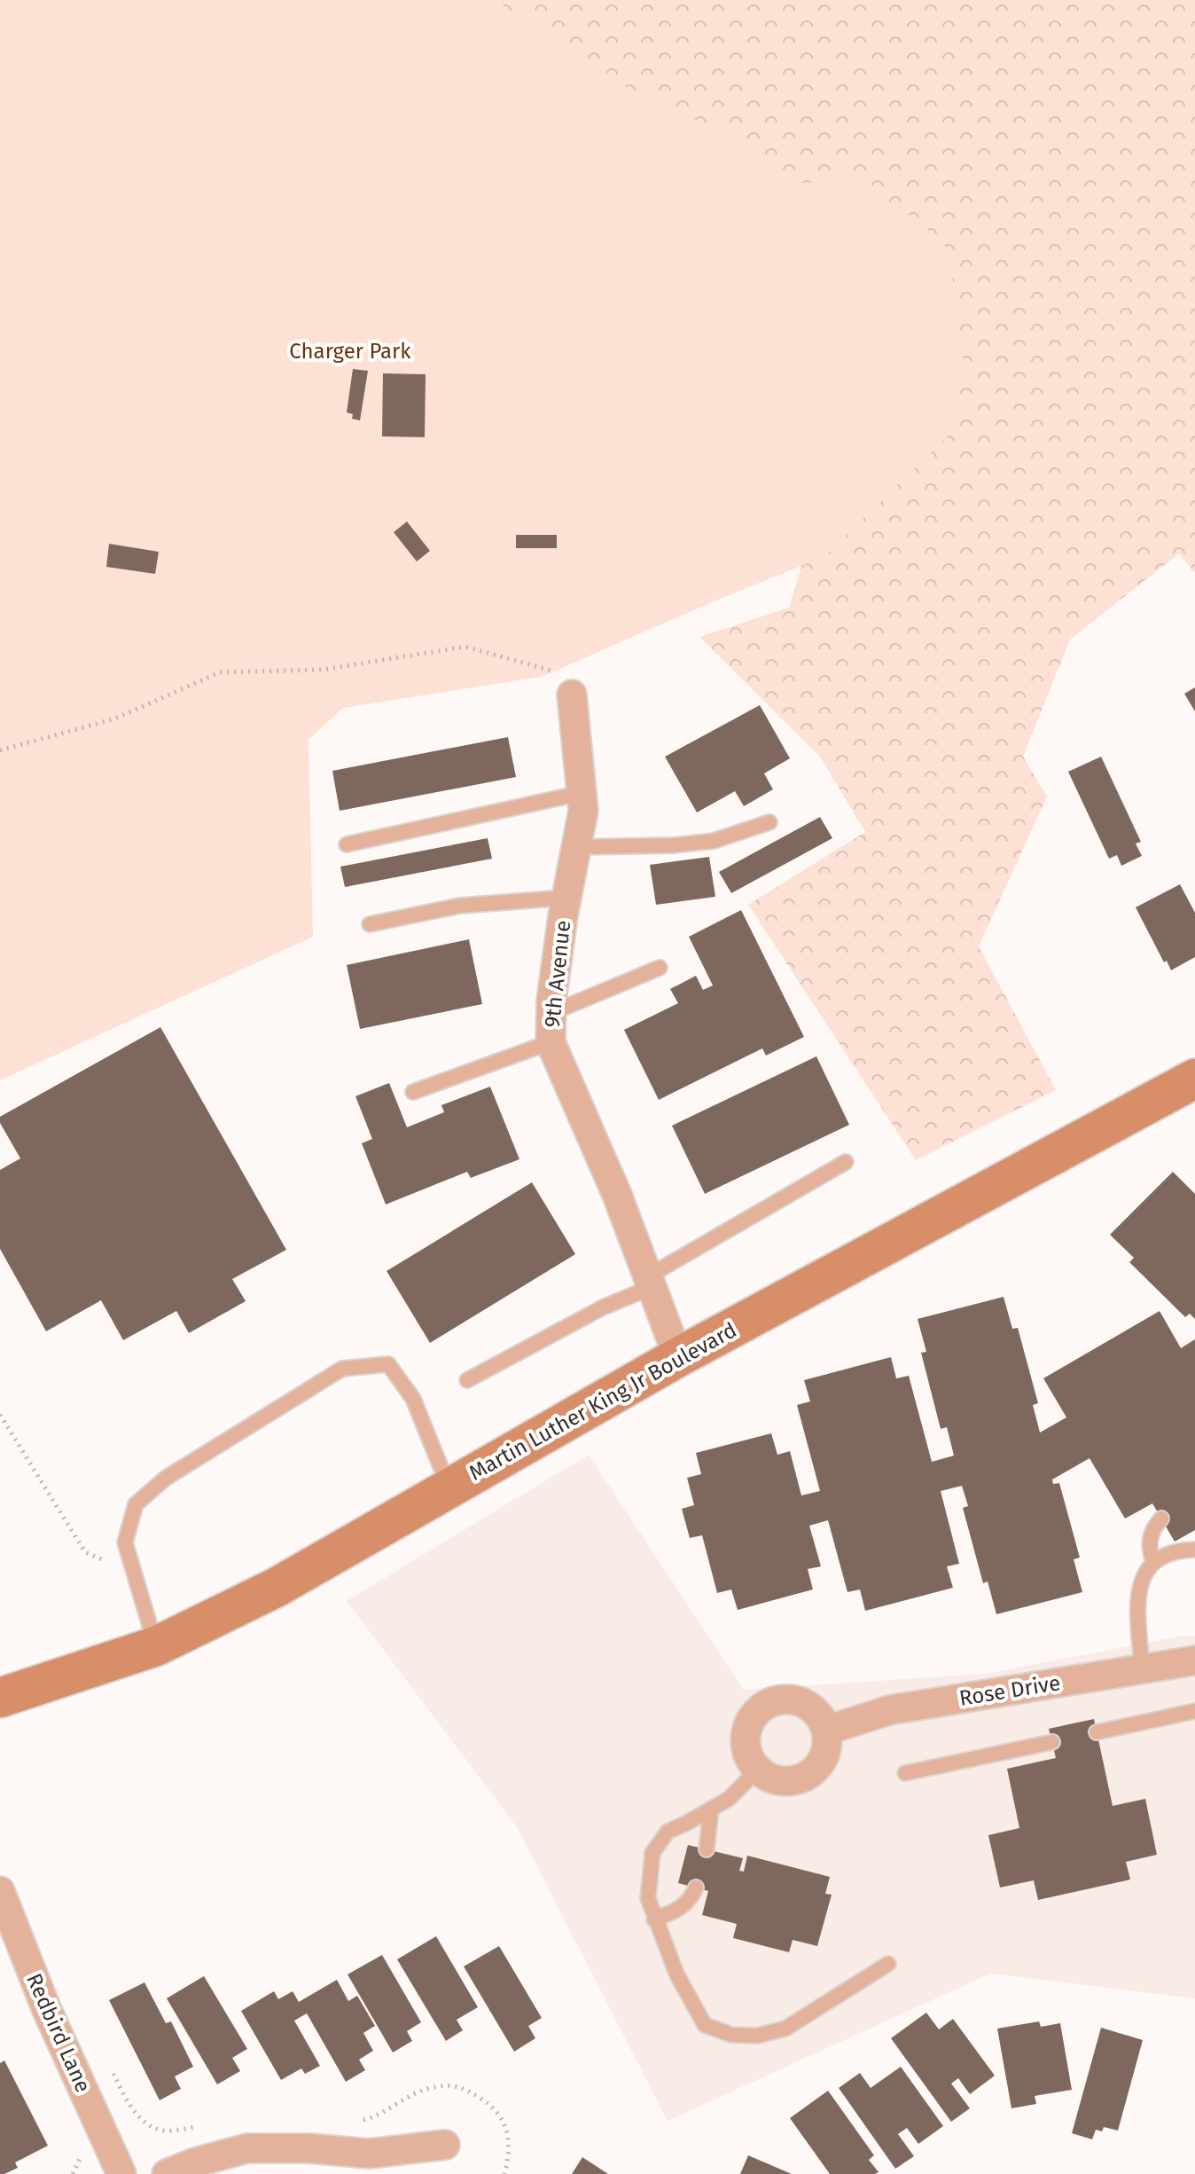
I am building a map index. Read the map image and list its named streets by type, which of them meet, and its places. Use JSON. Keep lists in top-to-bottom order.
{
  "streets": {
    "main road": ["Martin Luther King Jr Boulevard"],
    "street": ["9th Avenue", "Rose Drive", "Redbird Lane"]
  },
  "crossings": [
    ["9th Avenue", "Martin Luther King Jr Boulevard"]
  ],
  "parks": ["Charger Park"]
}
